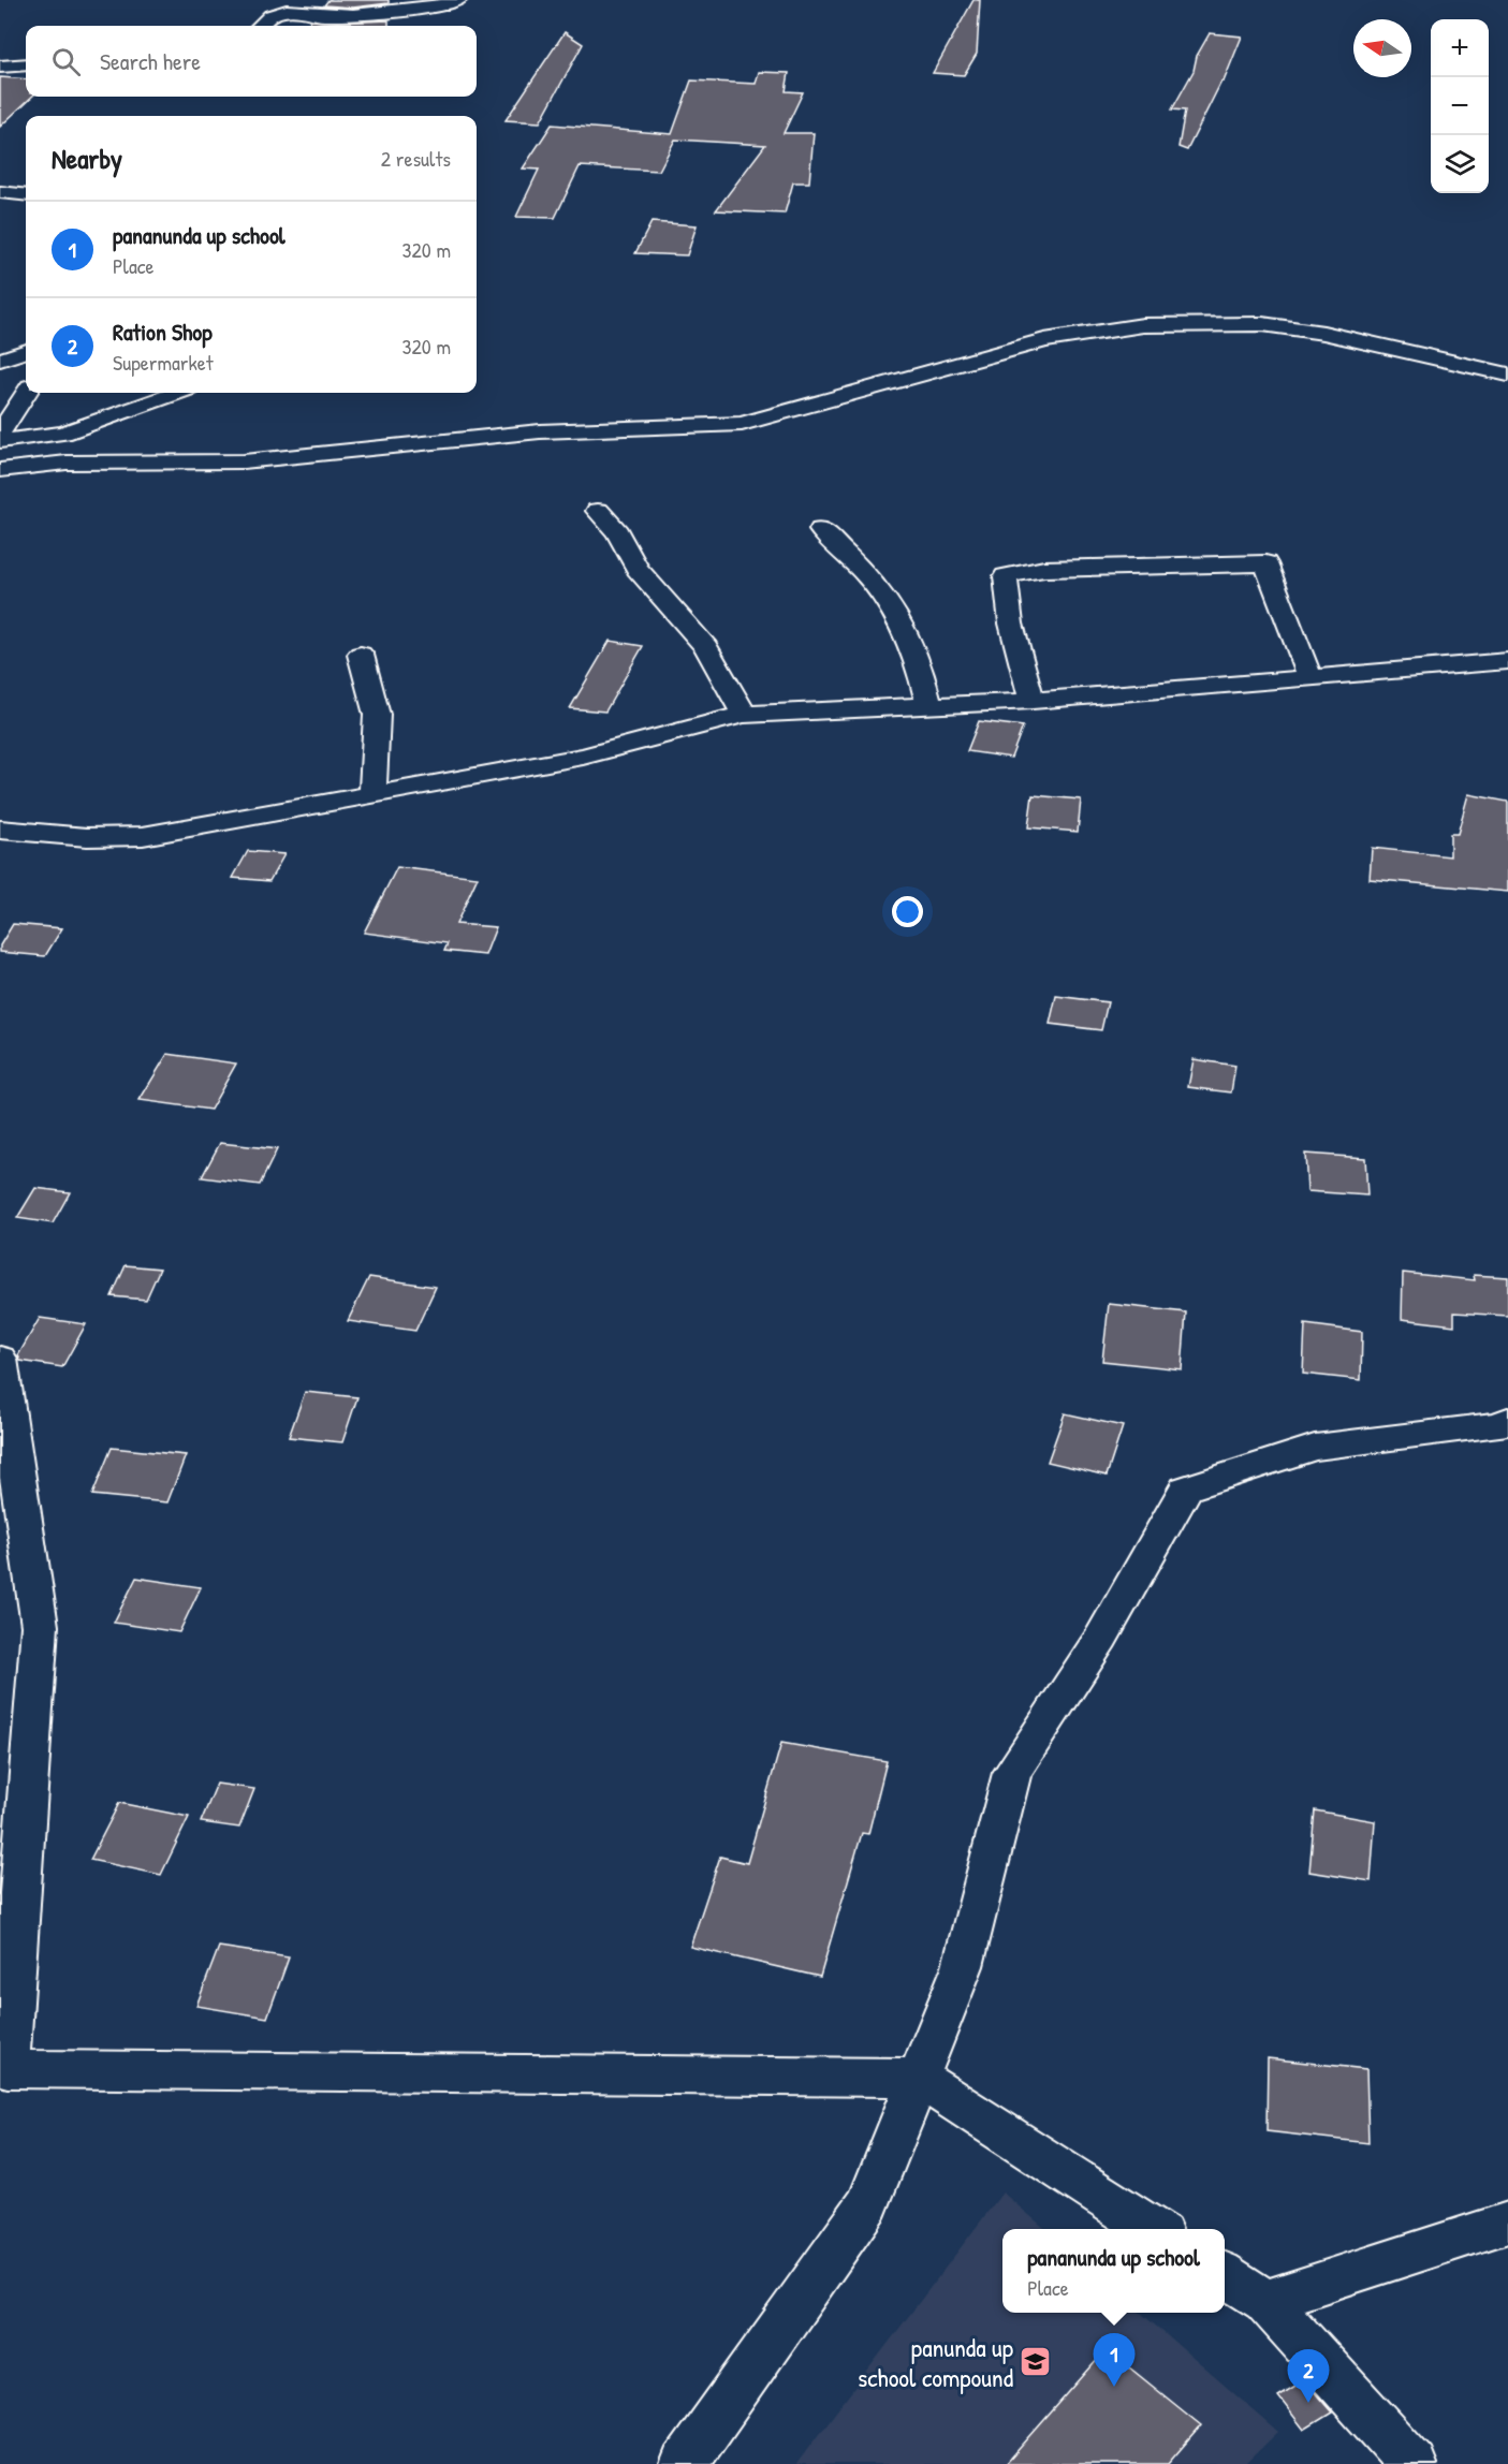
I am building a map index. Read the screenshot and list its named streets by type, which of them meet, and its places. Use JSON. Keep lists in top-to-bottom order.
{
  "places": {
    "school or university": ["panunda up school compound"]
  },
  "north": "left",
  "page": {
    "map_buttons": ["+", "−"],
    "search": "Search here",
    "heading": ["Nearby", "2 results"],
    "list": [
      {
        "mark": "1",
        "name": "pananunda up school",
        "note": "Place",
        "value": "320 m"
      },
      {
        "mark": "2",
        "name": "Ration Shop",
        "note": "Supermarket",
        "value": "320 m"
      }
    ],
    "popup": ["pananunda up school", "Place"],
    "pins": ["1", "2"]
  }
}
